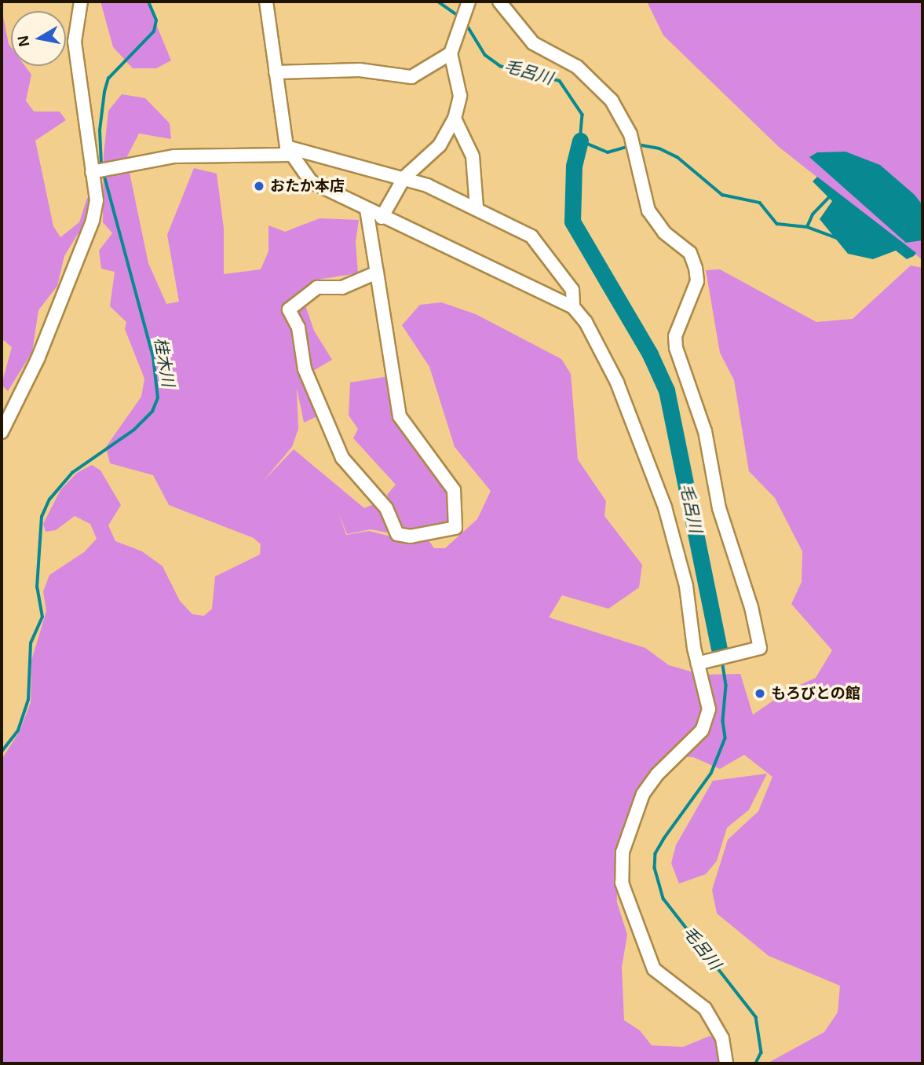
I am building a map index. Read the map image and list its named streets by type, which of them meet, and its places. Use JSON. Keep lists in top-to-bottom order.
{
  "water": ["毛呂川", "桂木川"],
  "places": ["おたか本店", "もろびとの館"],
  "north": "left"
}
